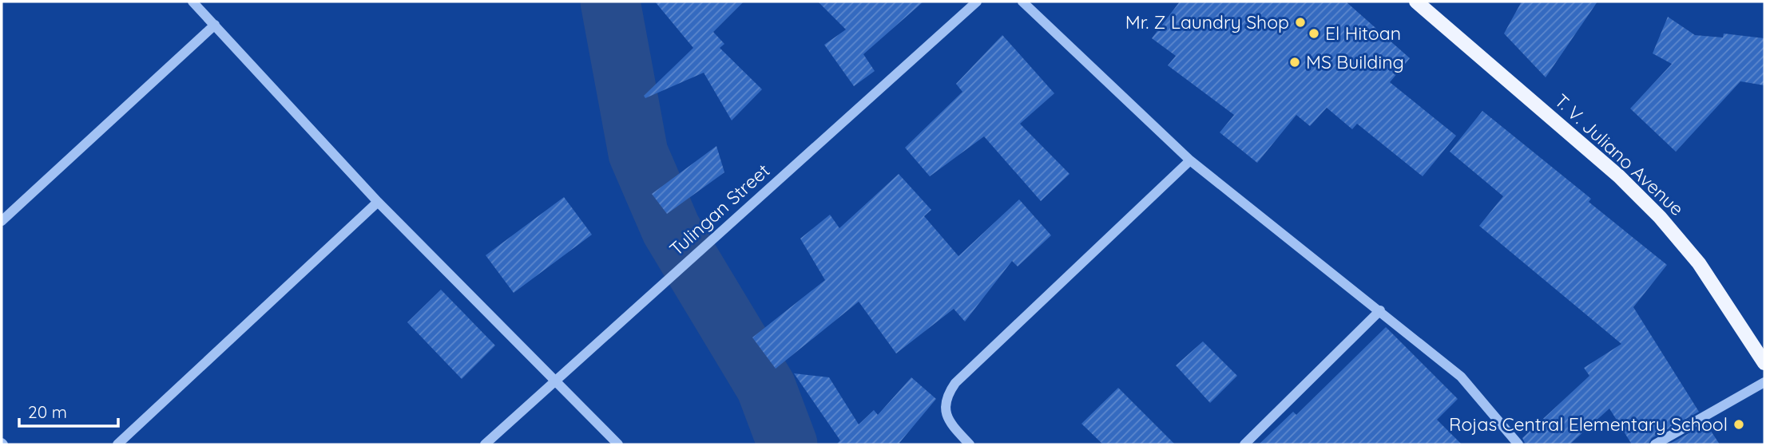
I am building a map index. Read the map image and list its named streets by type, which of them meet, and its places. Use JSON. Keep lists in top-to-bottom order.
{
  "streets": {
    "main road": ["T. V. Juliano Avenue"],
    "street": ["Tulingan Street"]
  },
  "places": [
    "Mr. Z Laundry Shop",
    "El Hitoan",
    "MS Building",
    "Rojas Central Elementary School"
  ],
  "scale_bar": "20 m"
}
